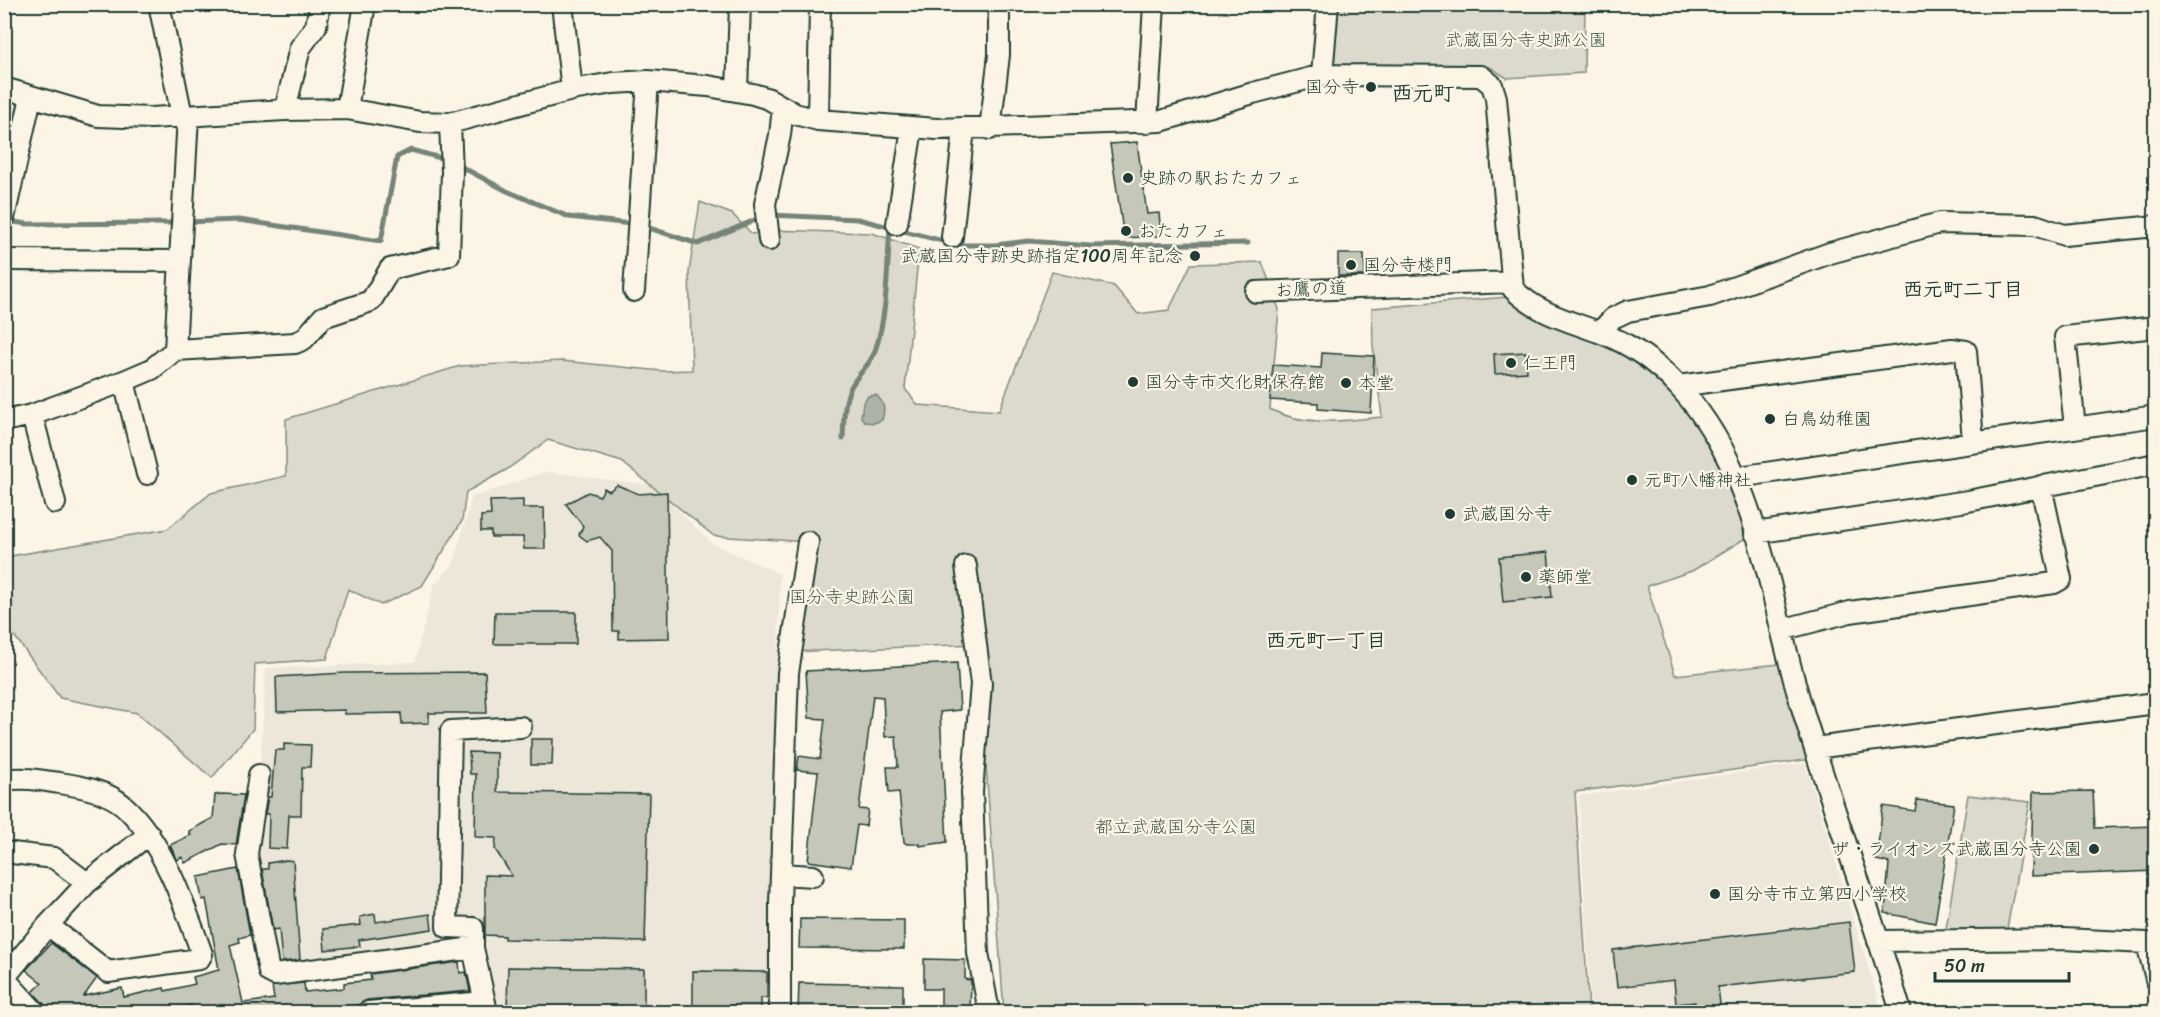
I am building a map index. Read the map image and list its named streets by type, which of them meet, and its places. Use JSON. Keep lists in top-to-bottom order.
{
  "streets": {
    "street": ["お鷹の道"]
  },
  "districts": ["西元町", "西元町二丁目", "西元町一丁目"],
  "parks": ["武蔵国分寺史跡公園", "国分寺史跡公園", "都立武蔵国分寺公園"],
  "places": [
    "国分寺",
    "史跡の駅おたカフェ",
    "おたカフェ",
    "武蔵国分寺跡史跡指定100周年記念",
    "国分寺楼門",
    "仁王門",
    "国分寺市文化財保存館",
    "本堂",
    "白鳥幼稚園",
    "元町八幡神社",
    "武蔵国分寺",
    "薬師堂",
    "ザ・ライオンズ武蔵国分寺公園",
    "国分寺市立第四小学校"
  ],
  "scale_bar": "50 m"
}
